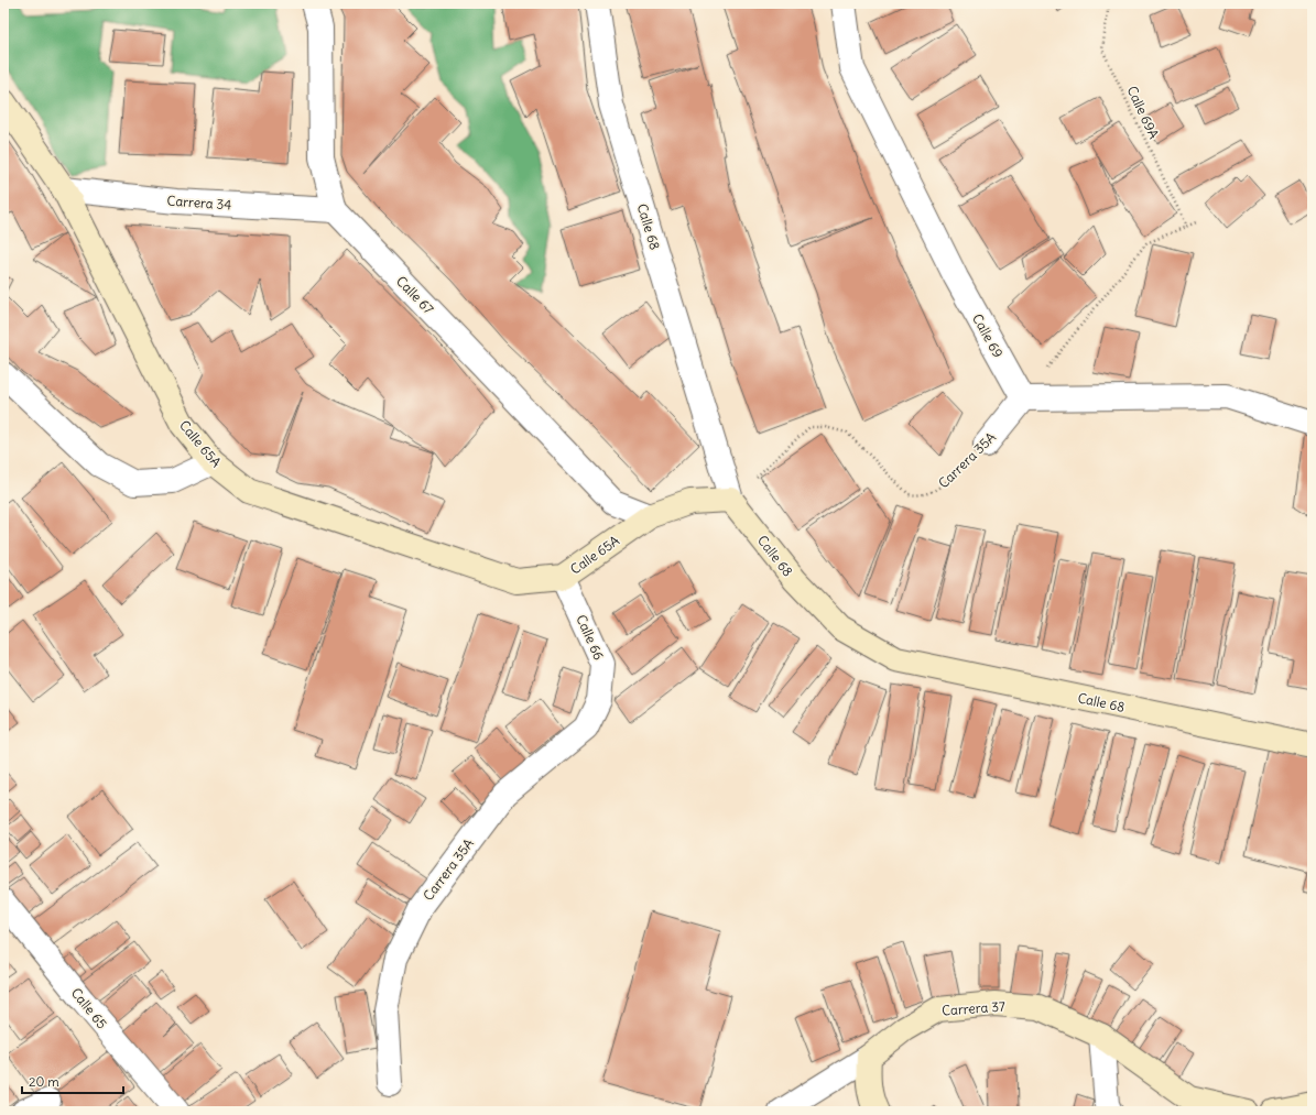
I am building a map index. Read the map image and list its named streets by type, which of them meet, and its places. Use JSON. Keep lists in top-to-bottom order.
{
  "streets": {
    "main road": ["Calle 68", "Calle 65A", "Carrera 37"],
    "street": [
      "Carrera 34",
      "Calle 67",
      "Calle 69",
      "Carrera 35A",
      "Calle 66",
      "Calle 65"
    ],
    "path": ["Calle 69A"]
  },
  "crossings": [
    ["Carrera 34", "Calle 67"],
    ["Carrera 34", "Calle 65A"],
    ["Calle 68", "Carrera 35A"],
    ["Calle 67", "Calle 65A"],
    ["Calle 69", "Carrera 35A"],
    ["Calle 65A", "Calle 66"],
    ["Carrera 35A", "Calle 66"]
  ],
  "scale_bar": "20 m"
}
